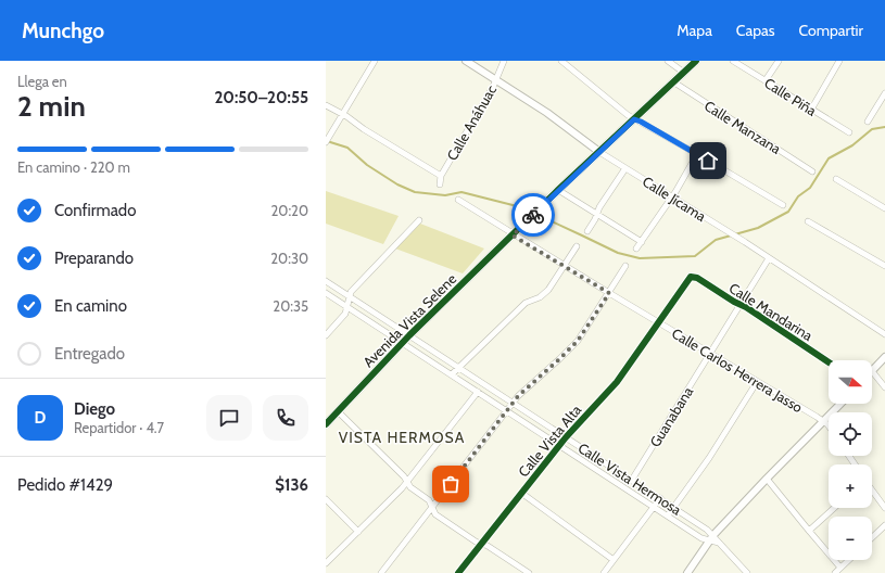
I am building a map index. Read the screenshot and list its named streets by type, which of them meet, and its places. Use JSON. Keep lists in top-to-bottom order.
{
  "streets": {
    "street": [
      "Calle Piña",
      "Calle Anáhuac",
      "Calle Manzana",
      "Calle Jícama",
      "Calle Mandarina",
      "Avenida Vista Selene",
      "Calle Carlos Herrera Jasso",
      "Guanabana",
      "Calle Vista Alta",
      "Calle Vista Hermosa"
    ]
  },
  "crossings": [
    ["Calle Anáhuac", "Calle Jícama"],
    ["Calle Manzana", "Avenida Vista Selene"],
    ["Calle Jícama", "Avenida Vista Selene"],
    ["Calle Jícama", "Guanabana"],
    ["Calle Mandarina", "Guanabana"],
    ["Calle Mandarina", "Calle Vista Alta"],
    ["Avenida Vista Selene", "Calle Carlos Herrera Jasso"],
    ["Avenida Vista Selene", "Calle Vista Hermosa"],
    ["Calle Carlos Herrera Jasso", "Guanabana"],
    ["Calle Carlos Herrera Jasso", "Calle Vista Alta"],
    ["Guanabana", "Calle Vista Hermosa"],
    ["Calle Vista Alta", "Calle Vista Hermosa"]
  ],
  "districts": ["VISTA HERMOSA"],
  "north": "right",
  "page": {
    "header": "Munchgo",
    "nav": ["Mapa", "Capas", "Compartir"],
    "heading": ["2 min", "Llega en", "20:50–20:55"],
    "panel": [
      "Diego",
      "Repartidor · 4.7",
      "Pedido #1429",
      "$136"
    ],
    "bar": "En camino · 220 m",
    "list": [
      ["Confirmado", "20:20"],
      ["Preparando", "20:30"],
      ["En camino", "20:35"],
      "Entregado"
    ],
    "map_buttons": ["+", "−"],
    "round": "D"
  }
}
